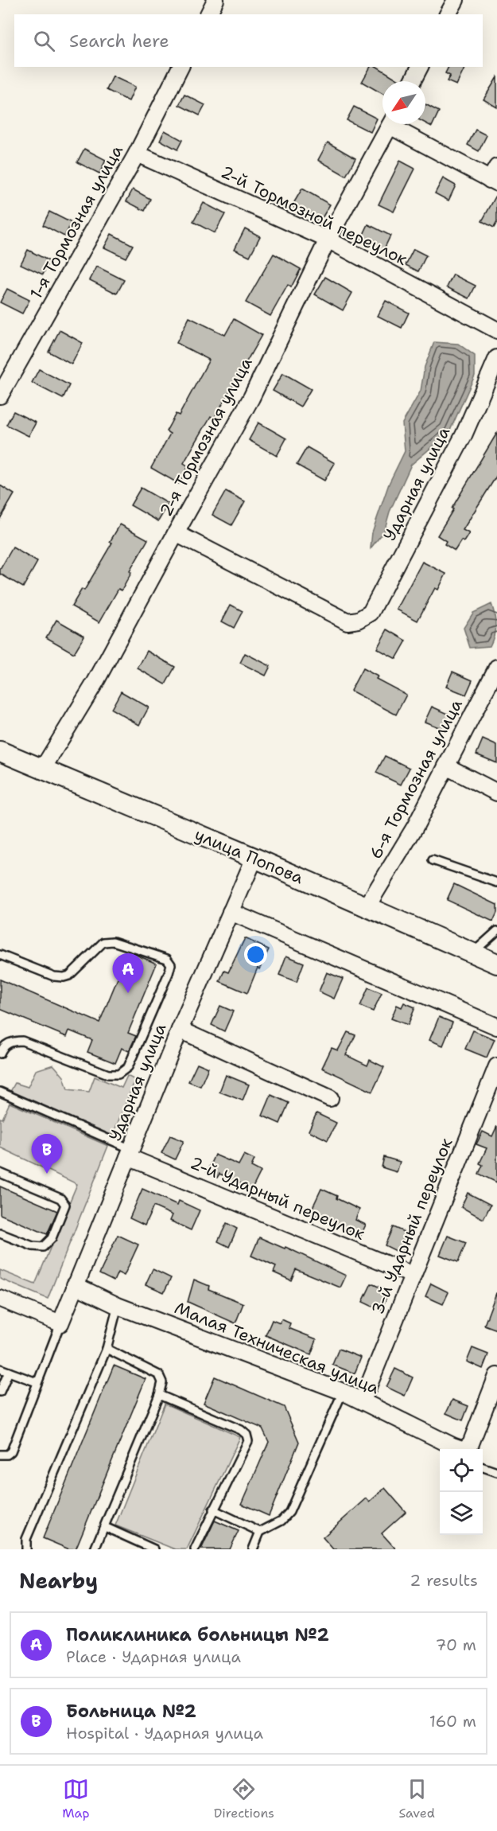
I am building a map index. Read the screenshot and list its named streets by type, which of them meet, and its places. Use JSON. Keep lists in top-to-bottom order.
{
  "streets": {
    "street": [
      "2-й Тормозной переулок",
      "1-я Тормозная улица",
      "2-я Тормозная улица",
      "Ударная улица",
      "6-я Тормозная улица",
      "улица Попова",
      "2-й Ударный переулок",
      "3-й Ударный переулок",
      "Малая Техническая улица"
    ]
  },
  "crossings": [
    ["2-й Тормозной переулок", "1-я Тормозная улица"],
    ["2-й Тормозной переулок", "2-я Тормозная улица"],
    ["2-я Тормозная улица", "Ударная улица"],
    ["2-я Тормозная улица", "улица Попова"],
    ["Ударная улица", "улица Попова"],
    ["Ударная улица", "2-й Ударный переулок"],
    ["Ударная улица", "Малая Техническая улица"],
    ["6-я Тормозная улица", "улица Попова"],
    ["2-й Ударный переулок", "3-й Ударный переулок"],
    ["3-й Ударный переулок", "Малая Техническая улица"]
  ],
  "north": "bottom left",
  "page": {
    "search": "Search here",
    "pins": ["A", "B"],
    "heading": ["Nearby", "2 results"],
    "list": [
      {
        "mark": "A",
        "name": "Поликлиника больницы №2",
        "note": "Place · Ударная улица",
        "value": "70 m"
      },
      {
        "mark": "B",
        "name": "Больница №2",
        "note": "Hospital · Ударная улица",
        "value": "160 m"
      }
    ],
    "nav": ["Map", "Directions", "Saved"]
  }
}
